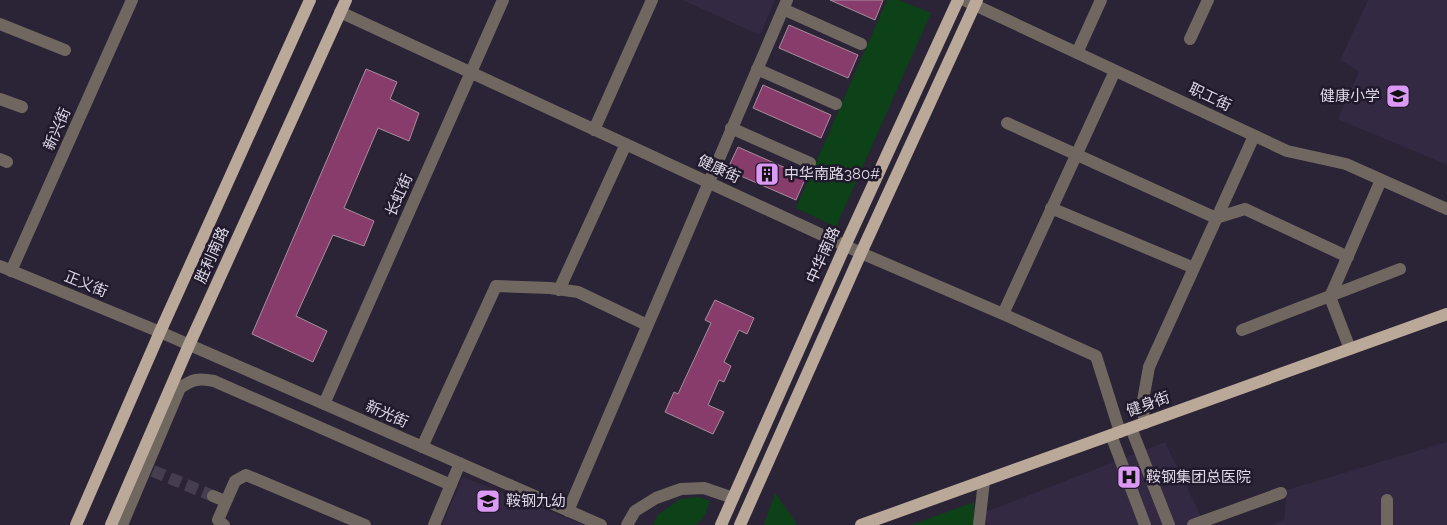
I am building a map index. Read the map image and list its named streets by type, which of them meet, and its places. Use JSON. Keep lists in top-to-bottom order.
{
  "streets": {
    "main road": ["胜利南路", "中华南路", "健身街"],
    "street": [
      "职工街",
      "新兴街",
      "健康街",
      "长虹街",
      "正义街",
      "新光街"
    ]
  },
  "crossings": [
    ["新兴街", "正义街"],
    ["健康街", "长虹街"],
    ["健康街", "胜利南路"],
    ["健康街", "中华南路"],
    ["健康街", "健身街"],
    ["长虹街", "新光街"],
    ["胜利南路", "正义街"],
    ["胜利南路", "新光街"],
    ["正义街", "新光街"]
  ],
  "places": {
    "school or university": ["健康小学", "鞍钢九幼"],
    "building": ["中华南路380#"],
    "hospital": ["鞍钢集团总医院"]
  }
}
